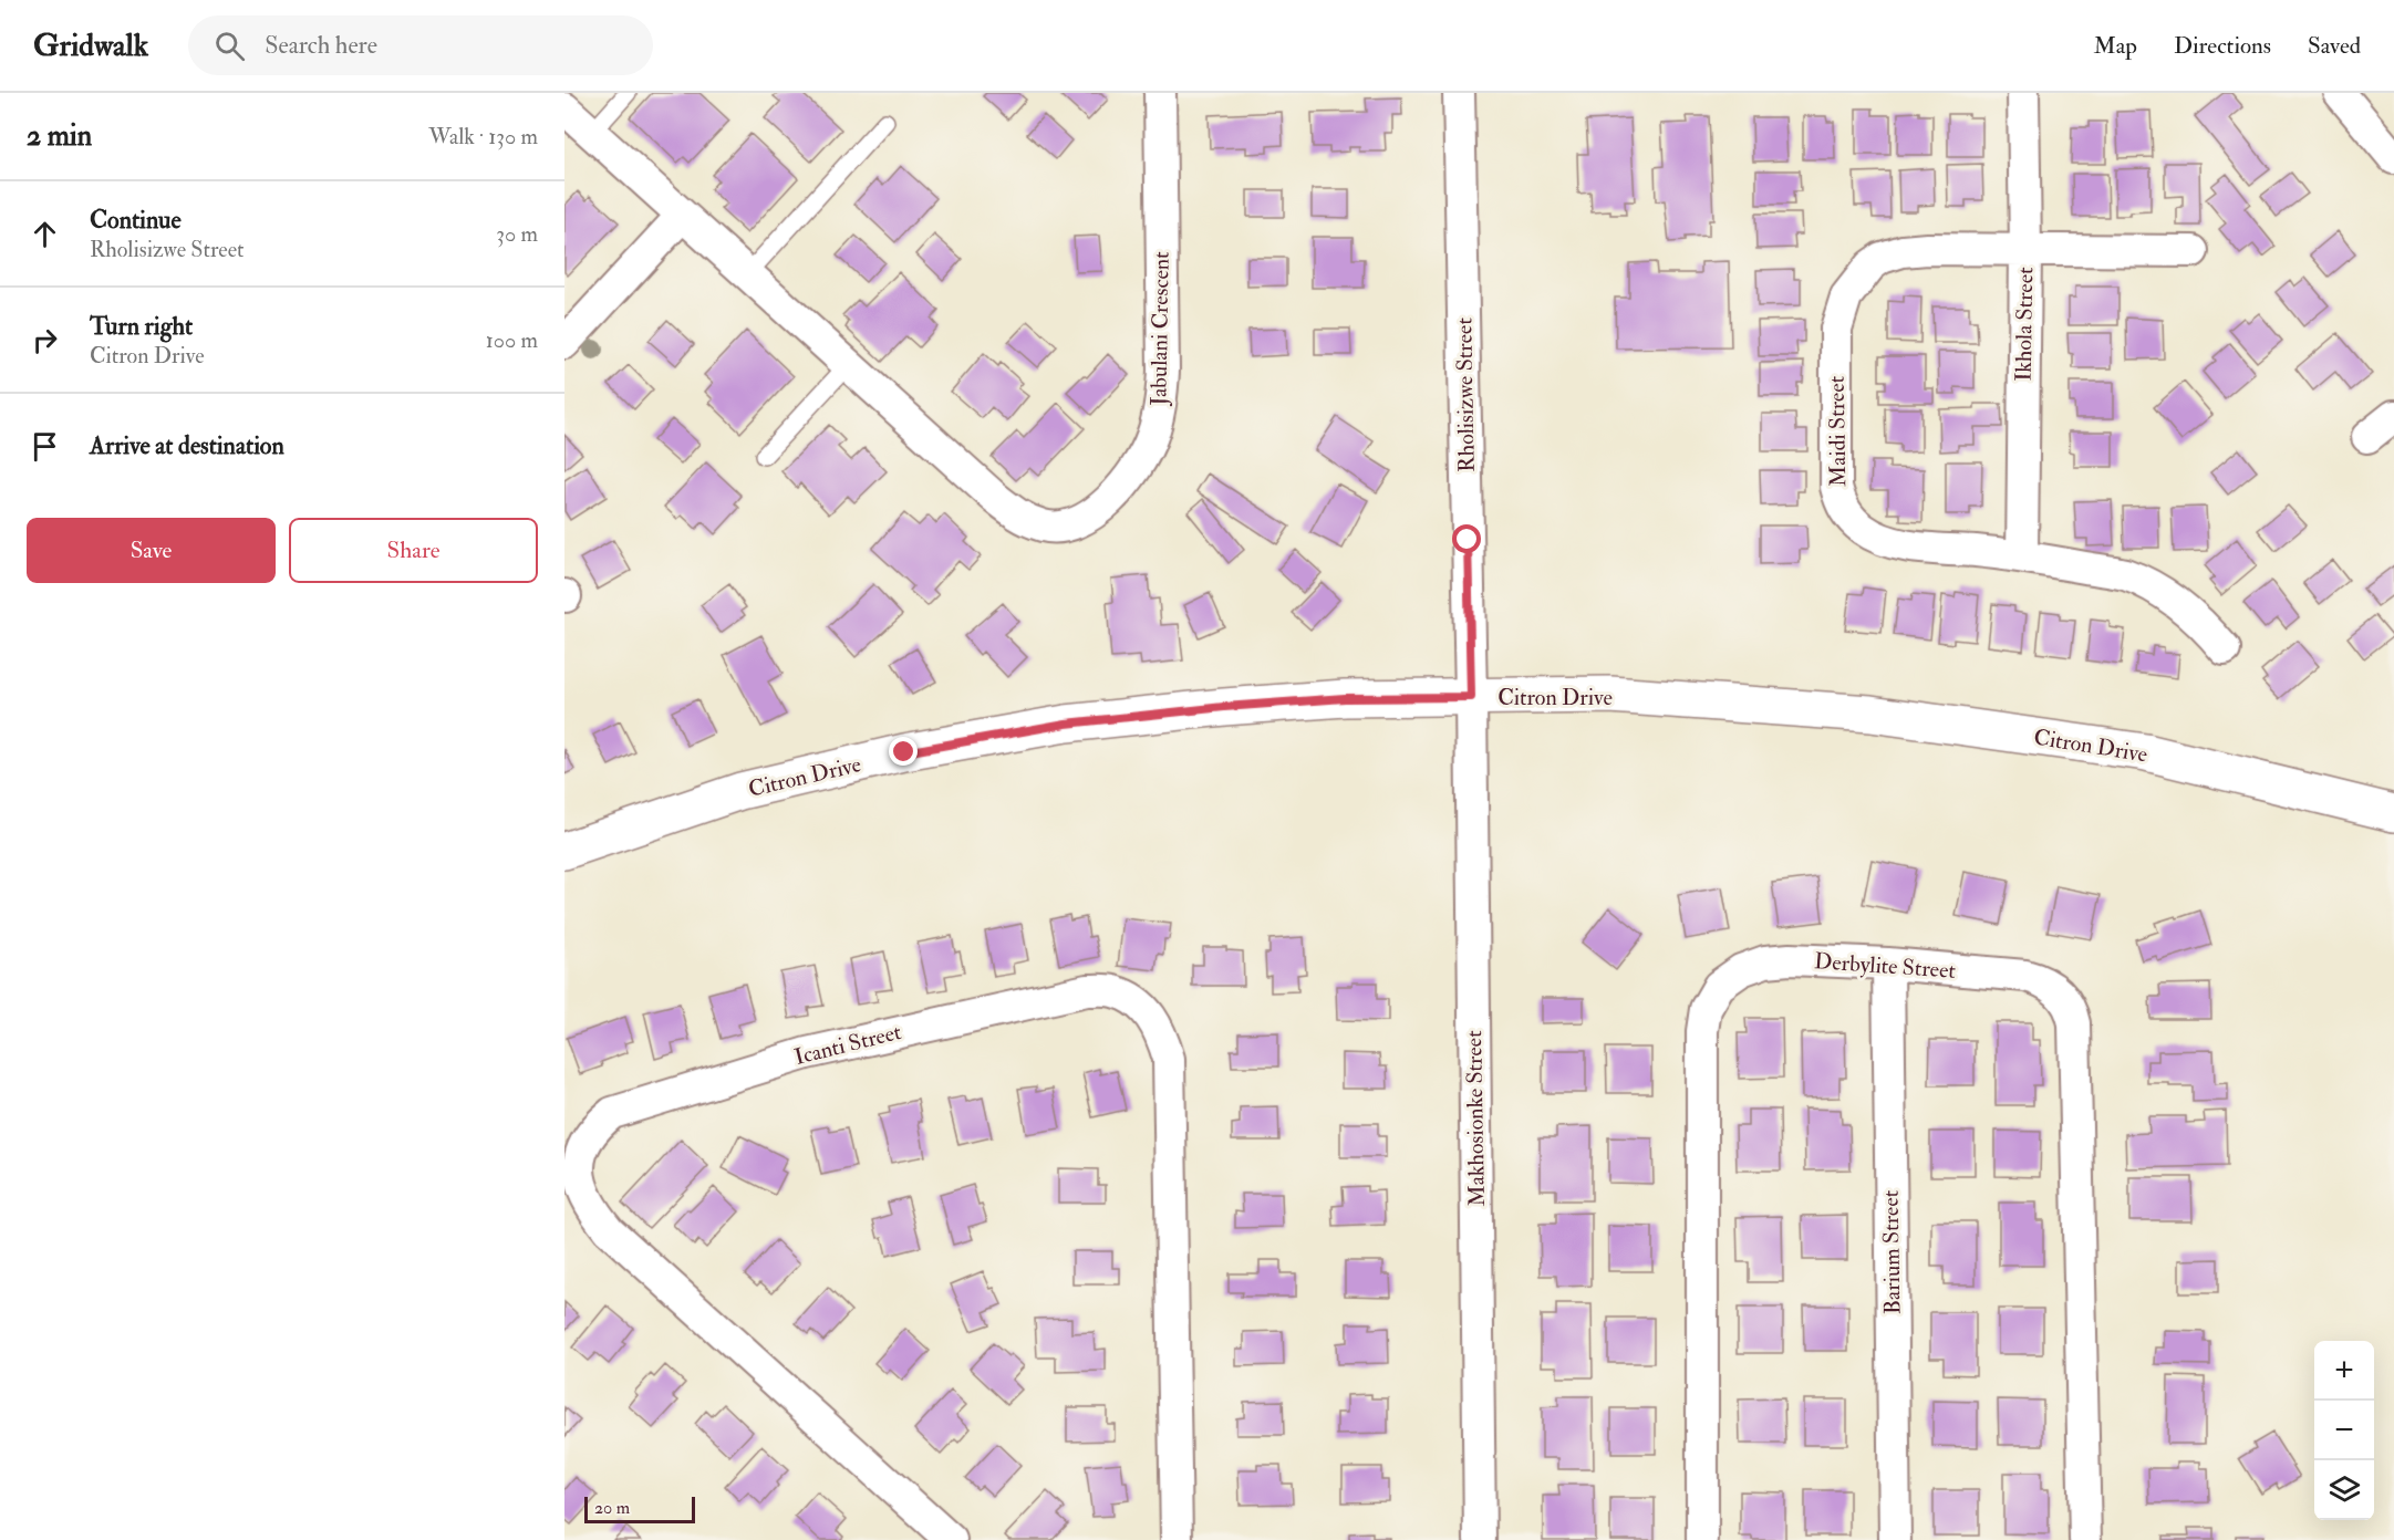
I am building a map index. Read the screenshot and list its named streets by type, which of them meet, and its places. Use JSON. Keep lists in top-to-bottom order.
{
  "streets": {
    "street": [
      "Ikhola Street",
      "Jabulani Crescent",
      "Rholisizwe Street",
      "Maidi Street",
      "Citron Drive",
      "Derbylite Street",
      "Icanti Street",
      "Makhosionke Street",
      "Barium Street"
    ]
  },
  "crossings": [
    ["Ikhola Street", "Maidi Street"],
    ["Rholisizwe Street", "Citron Drive"],
    ["Rholisizwe Street", "Makhosionke Street"],
    ["Citron Drive", "Makhosionke Street"],
    ["Derbylite Street", "Barium Street"]
  ],
  "scale_bar": "20 m",
  "page": {
    "header": "Gridwalk",
    "search": "Search here",
    "nav": ["Map", "Directions", "Saved"],
    "heading": ["2 min", "Walk · 130 m"],
    "list": [
      ["Continue", "Rholisizwe Street", "30 m"],
      ["Turn right", "Citron Drive", "100 m"],
      "Arrive at destination"
    ],
    "buttons": ["Save", "Share"],
    "map_buttons": ["+", "−"],
    "scale": "20 m"
  }
}
